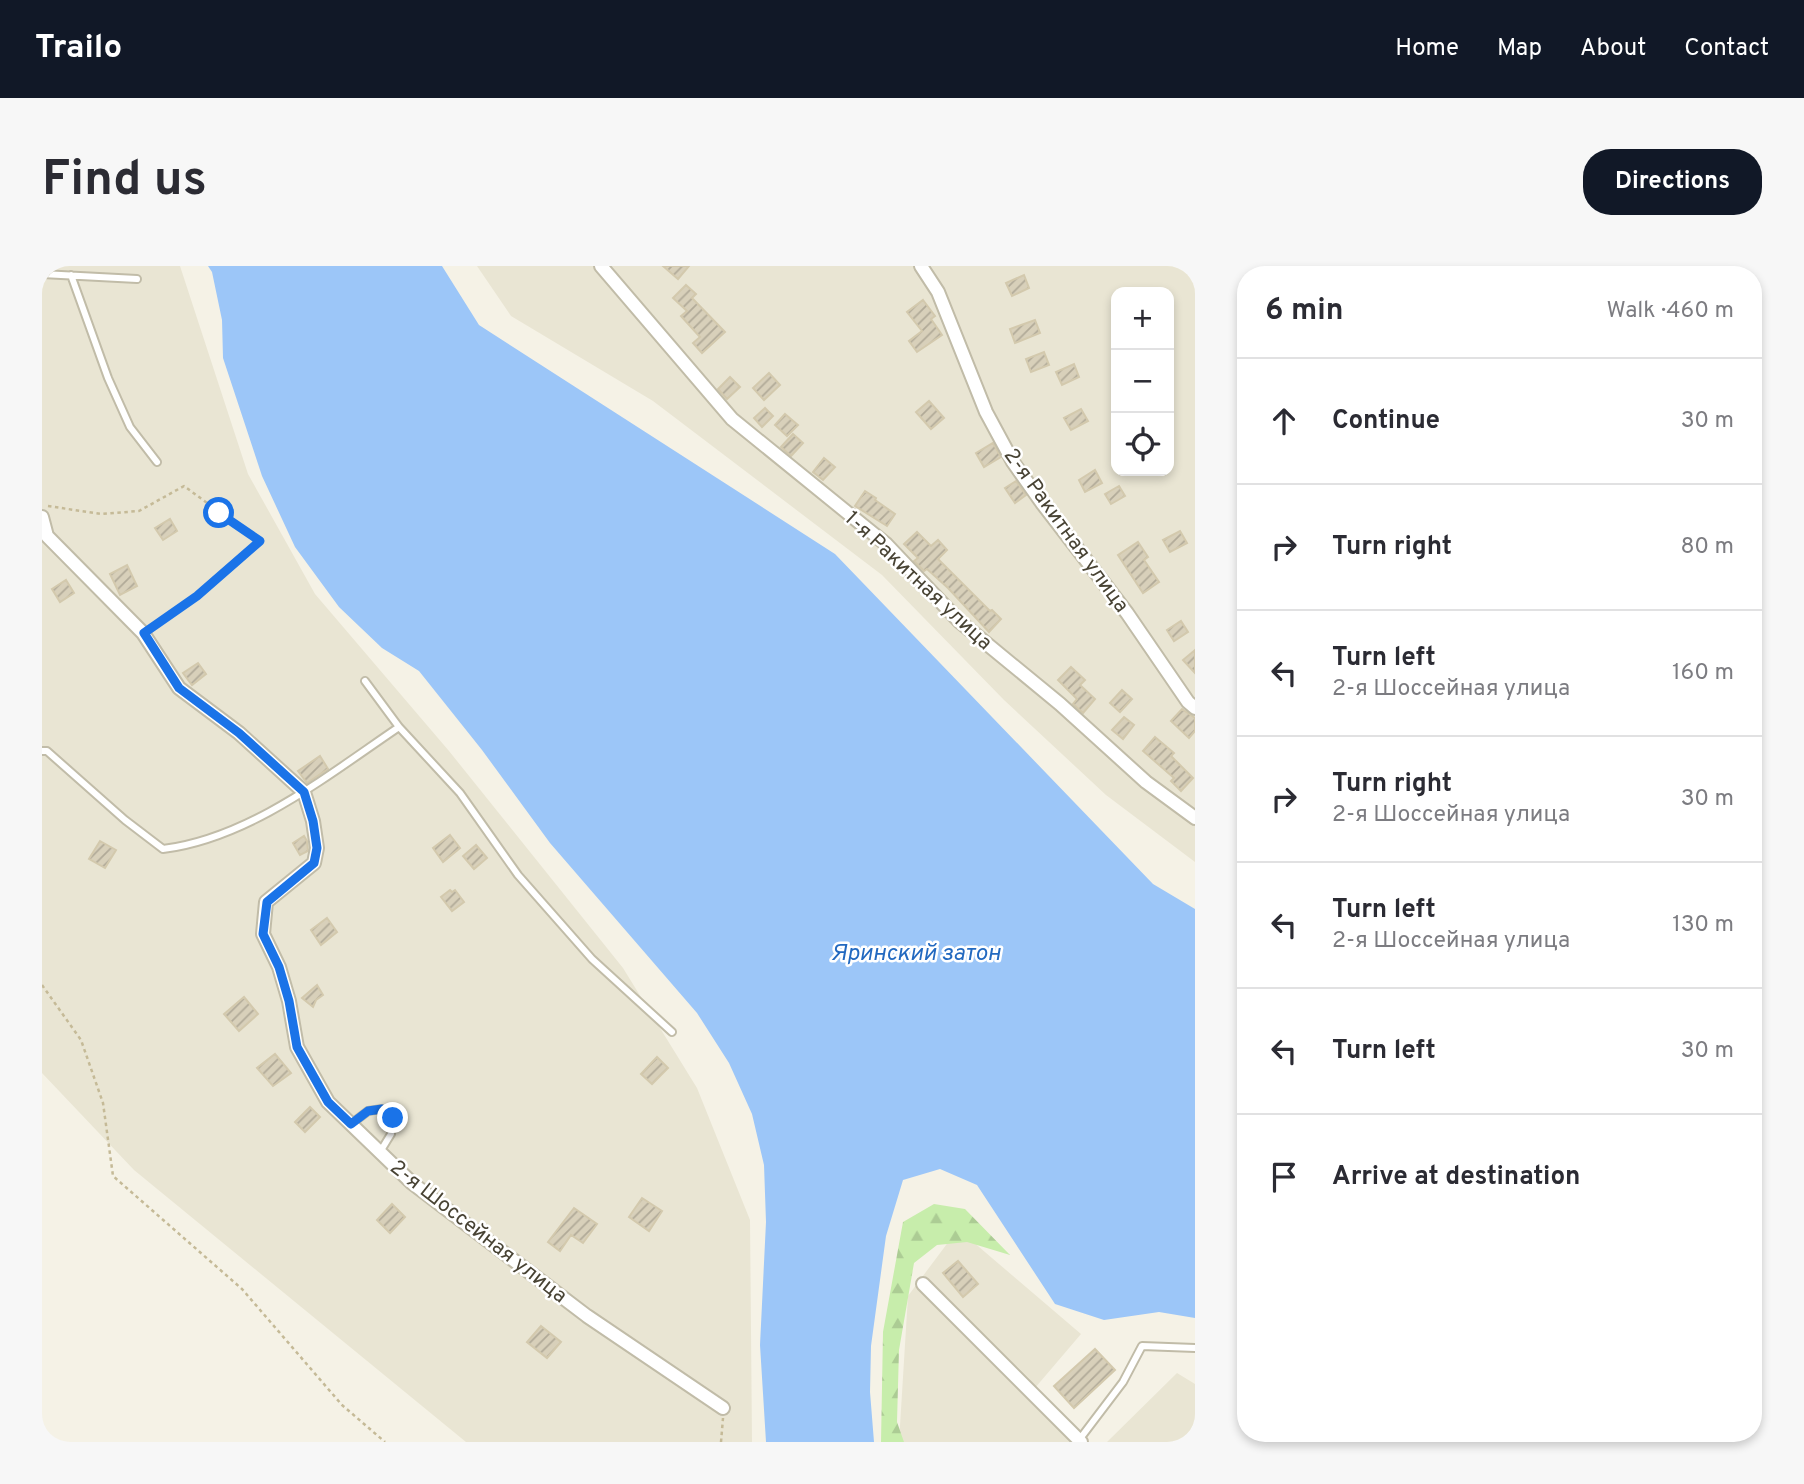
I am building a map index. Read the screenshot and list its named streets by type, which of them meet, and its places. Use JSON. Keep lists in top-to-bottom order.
{
  "streets": {
    "street": ["2-я Ракитная улица", "1-я Ракитная улица", "2-я Шоссейная улица"]
  },
  "water": ["Яринский затон"],
  "page": {
    "header": "Trailo",
    "nav": [
      "Home",
      "Map",
      "About",
      "Contact"
    ],
    "buttons": "Directions",
    "title": "Find us",
    "heading": ["6 min", "Walk · 460 m"],
    "map_buttons": ["+", "−"],
    "list": [
      ["Continue", "30 m"],
      ["Turn right", "80 m"],
      ["Turn left", "2-я Шоссейная улица", "160 m"],
      ["Turn right", "2-я Шоссейная улица", "30 m"],
      ["Turn left", "2-я Шоссейная улица", "130 m"],
      ["Turn left", "30 m"],
      "Arrive at destination"
    ]
  }
}
